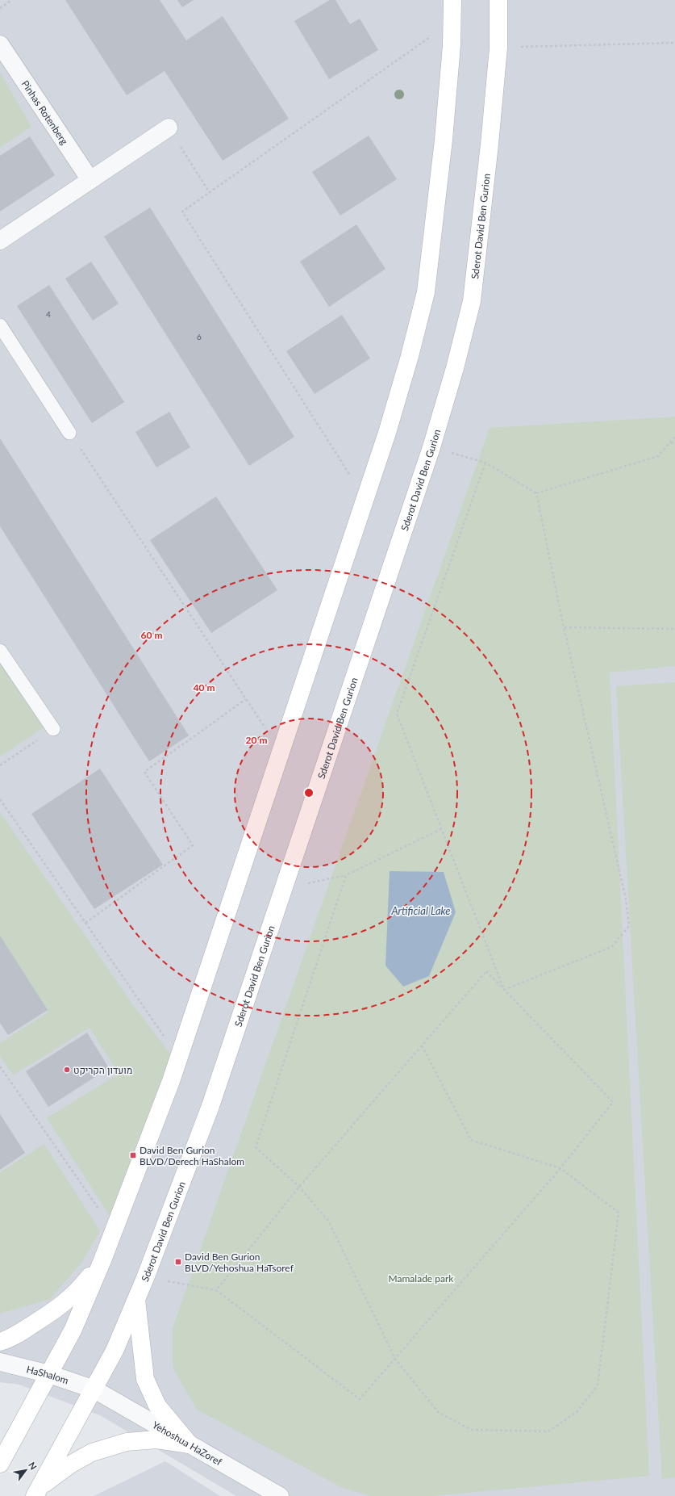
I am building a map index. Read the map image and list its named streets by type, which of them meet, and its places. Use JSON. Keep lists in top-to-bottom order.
{
  "streets": {
    "main road": ["Sderot David Ben Gurion"],
    "street": ["Pinhas Rotenberg", "HaShalom", "Yehoshua HaZoref"]
  },
  "crossings": [
    ["Sderot David Ben Gurion", "HaShalom"],
    ["Sderot David Ben Gurion", "Yehoshua HaZoref"],
    ["HaShalom", "Yehoshua HaZoref"]
  ],
  "water": ["Artificial Lake"],
  "parks": ["Mamalade park"],
  "places": {
    "other": ["מועדון הקריקט"],
    "transit": ["David Ben Gurion BLVD/Derech HaShalom", "David Ben Gurion BLVD/Yehoshua HaTsoref"]
  },
  "house_numbers": ["4", "6"],
  "north": "top right",
  "rings": ["60 m", "40 m", "20 m"]
}
